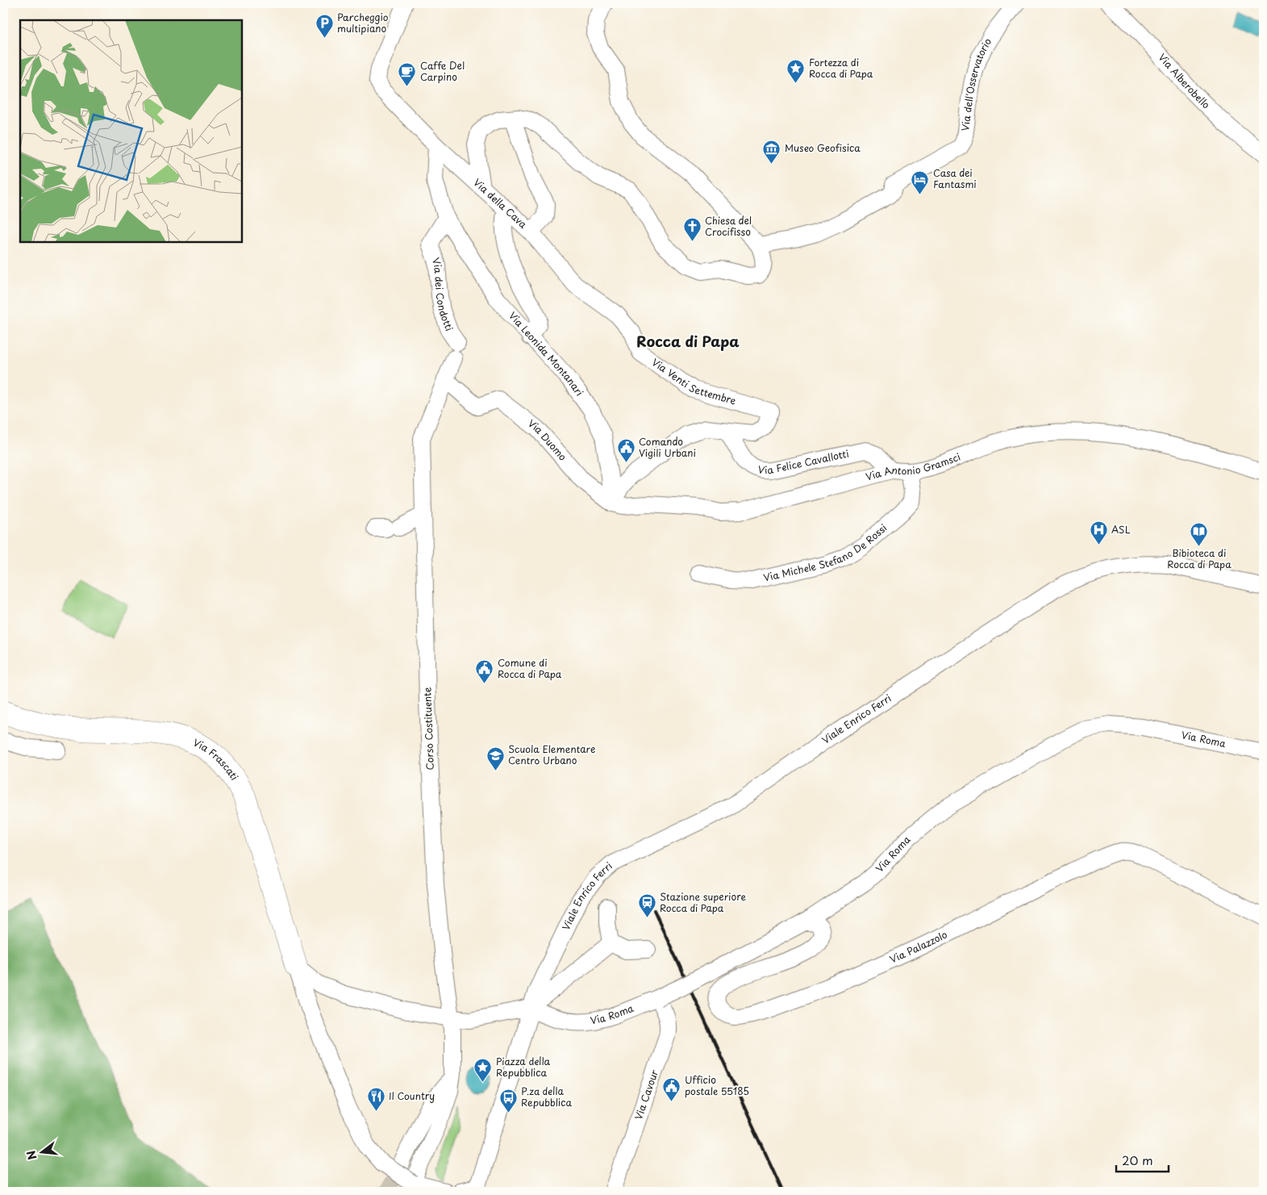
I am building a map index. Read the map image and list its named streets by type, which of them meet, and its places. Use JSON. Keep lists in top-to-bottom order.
{
  "streets": {
    "main road": ["Via Frascati"],
    "street": [
      "Via Alberobello",
      "Via dell'Osservatorio",
      "Via della Cava",
      "Via dei Condotti",
      "Via Leonida Montanari",
      "Via Venti Settembre",
      "Via Duomo",
      "Via Felice Cavallotti",
      "Via Antonio Gramsci",
      "Via Michele Stefano De Rossi",
      "Viale Enrico Ferri",
      "Corso Costituente",
      "Via Roma",
      "Via Palazzolo",
      "Via Cavour"
    ]
  },
  "crossings": [
    ["Via della Cava", "Via Leonida Montanari"],
    ["Via della Cava", "Via Venti Settembre"],
    ["Via dei Condotti", "Via Leonida Montanari"],
    ["Via dei Condotti", "Via Duomo"],
    ["Via dei Condotti", "Corso Costituente"],
    ["Via Leonida Montanari", "Via Duomo"],
    ["Via Leonida Montanari", "Via Antonio Gramsci"],
    ["Via Venti Settembre", "Via Felice Cavallotti"],
    ["Via Duomo", "Via Antonio Gramsci"],
    ["Via Felice Cavallotti", "Via Antonio Gramsci"],
    ["Via Antonio Gramsci", "Via Michele Stefano De Rossi"],
    ["Viale Enrico Ferri", "Via Roma"],
    ["Via Roma", "Via Palazzolo"],
    ["Via Roma", "Via Cavour"]
  ],
  "districts": ["Rocca di Papa"],
  "places": {
    "parking": ["Parcheggio multipiano"],
    "place": ["Fortezza di Rocca di Papa", "Piazza della Repubblica"],
    "cafe": ["Caffe Del Carpino"],
    "museum": ["Museo Geofisica"],
    "hotel": ["Casa dei Fantasmi"],
    "church": ["Chiesa del Crocifisso"],
    "public building": ["Comando Vigili Urbani", "Comune di Rocca di Papa", "Ufficio postale 55185"],
    "hospital": ["ASL"],
    "library": ["Bibioteca di Rocca di Papa"],
    "school or university": ["Scuola Elementare Centro Urbano"],
    "station": ["Stazione superiore Rocca di Papa"],
    "restaurant": ["Il Country"],
    "bus stop": ["P.za della Repubblica"]
  },
  "scale_bar": "20 m",
  "north": "left"
}
